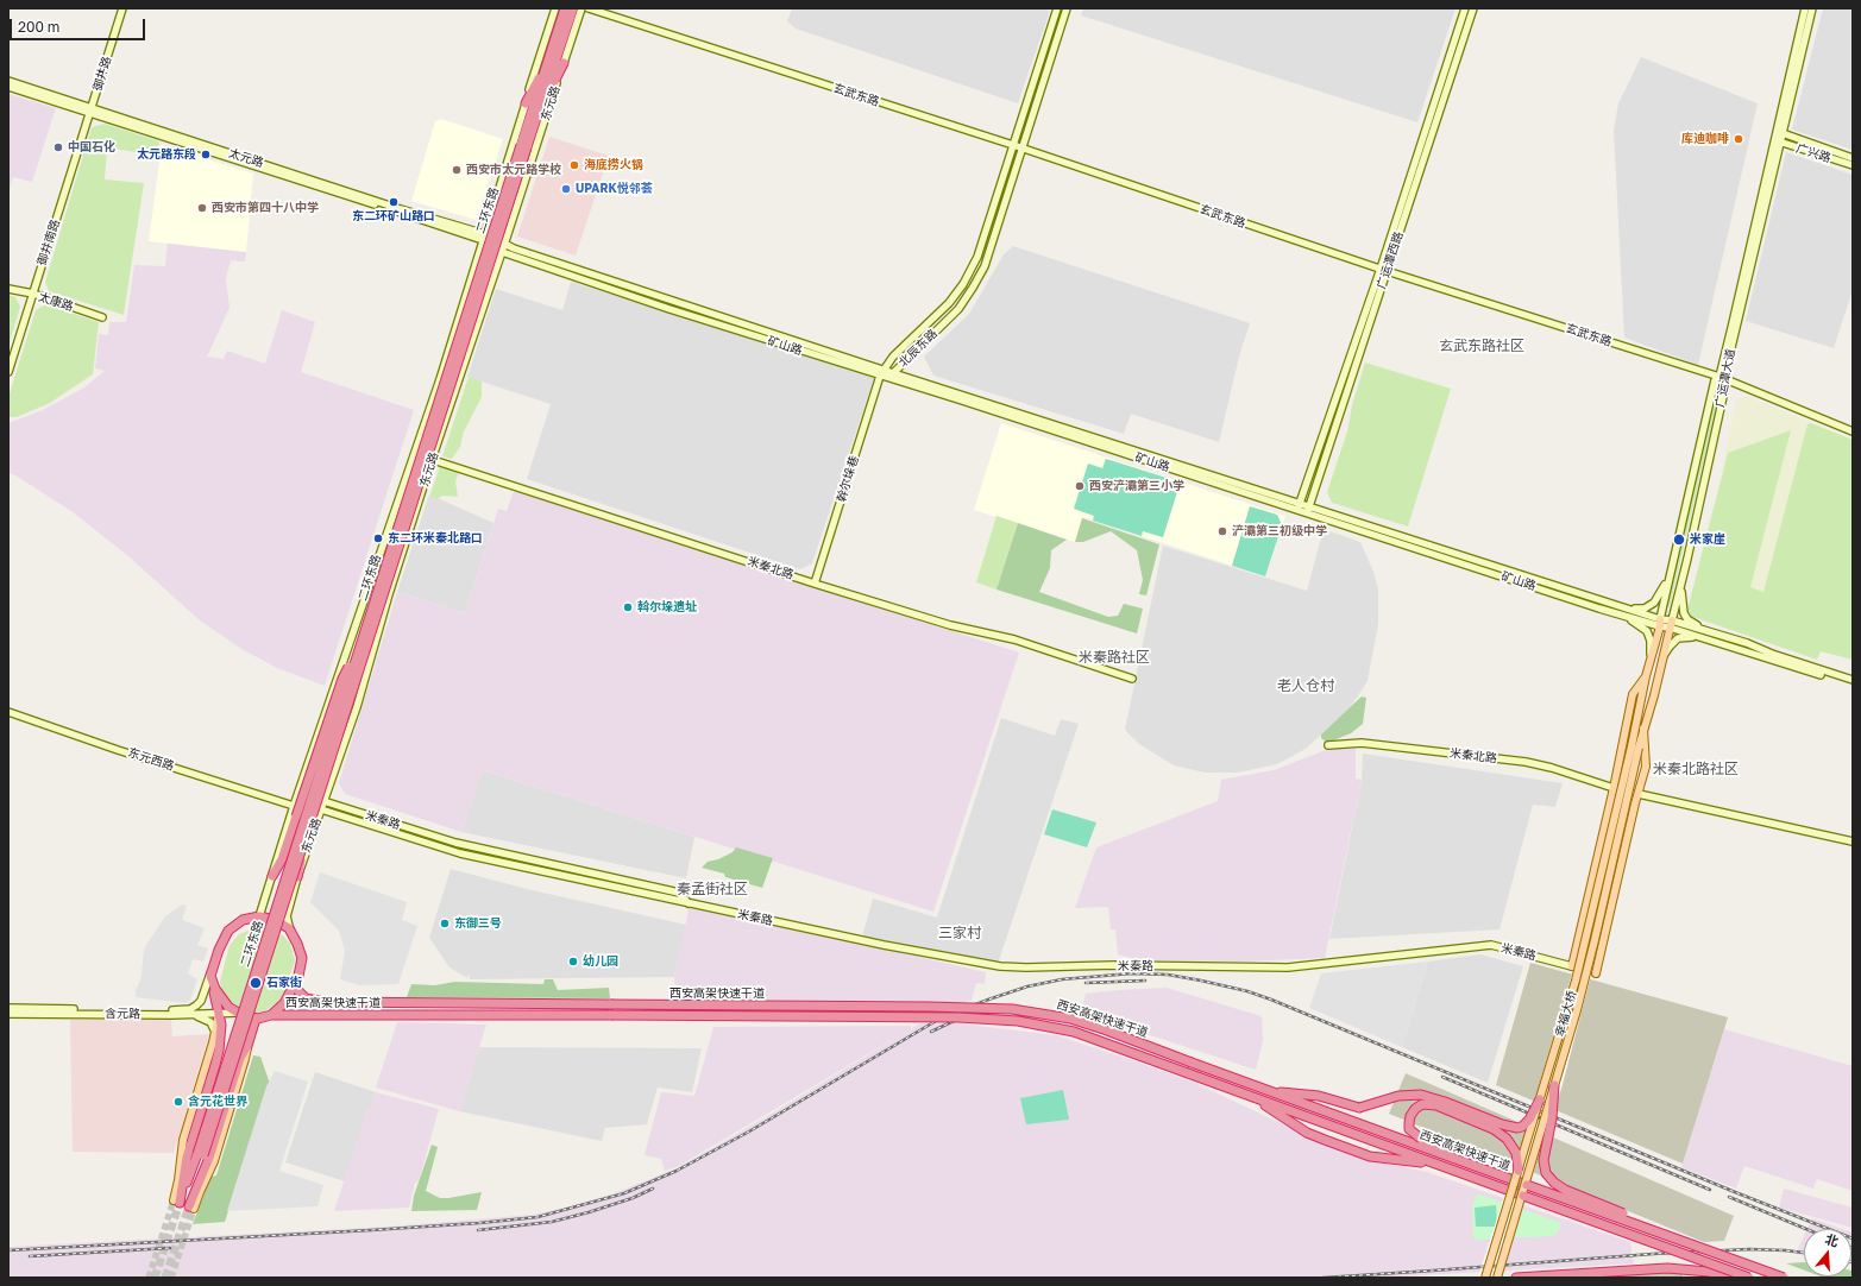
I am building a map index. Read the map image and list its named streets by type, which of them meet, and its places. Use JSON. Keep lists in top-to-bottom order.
{
  "streets": {
    "highway": ["二环东路", "西安高架快速干道"],
    "main road": ["广运潭大道", "幸福大桥"],
    "street": [
      "御井路",
      "玄武东路",
      "东元路",
      "广兴路",
      "太元路",
      "御井南路",
      "广运潭西路",
      "太康路",
      "矿山路",
      "北辰东路",
      "幹尔垛巷",
      "米秦北路",
      "东元西路",
      "米秦路",
      "含元路"
    ]
  },
  "crossings": [
    ["御井路", "太元路"],
    ["御井路", "御井南路"],
    ["玄武东路", "广运潭西路"],
    ["玄武东路", "北辰东路"],
    ["玄武东路", "广运潭大道"],
    ["东元路", "太元路"],
    ["东元路", "矿山路"],
    ["东元路", "米秦北路"],
    ["东元路", "东元西路"],
    ["东元路", "米秦路"],
    ["东元路", "西安高架快速干道"],
    ["东元路", "含元路"],
    ["广兴路", "广运潭大道"],
    ["太元路", "御井南路"],
    ["太元路", "矿山路"],
    ["御井南路", "太康路"],
    ["广运潭西路", "矿山路"],
    ["矿山路", "北辰东路"],
    ["矿山路", "广运潭大道"],
    ["矿山路", "幹尔垛巷"],
    ["北辰东路", "幹尔垛巷"],
    ["广运潭大道", "幸福大桥"],
    ["幹尔垛巷", "米秦北路"],
    ["西安高架快速干道", "含元路"]
  ],
  "districts": [
    "玄武东路社区",
    "米秦路社区",
    "老人仓村",
    "米秦北路社区",
    "秦孟街社区",
    "三家村"
  ],
  "places": [
    "库迪咖啡",
    "中国石化",
    "太元路东段",
    "海底捞火锅",
    "西安市太元路学校",
    "UPARK悦邻荟",
    "东二环矿山路口",
    "西安市第四十八中学",
    "西安浐灞第三小学",
    "浐灞第三初级中学",
    "东二环米秦北路口",
    "米家崖",
    "斡尔垛遗址",
    "东御三号",
    "幼儿园",
    "石家街",
    "含元花世界"
  ],
  "scale_bar": "200 m",
  "north": "top"
}
